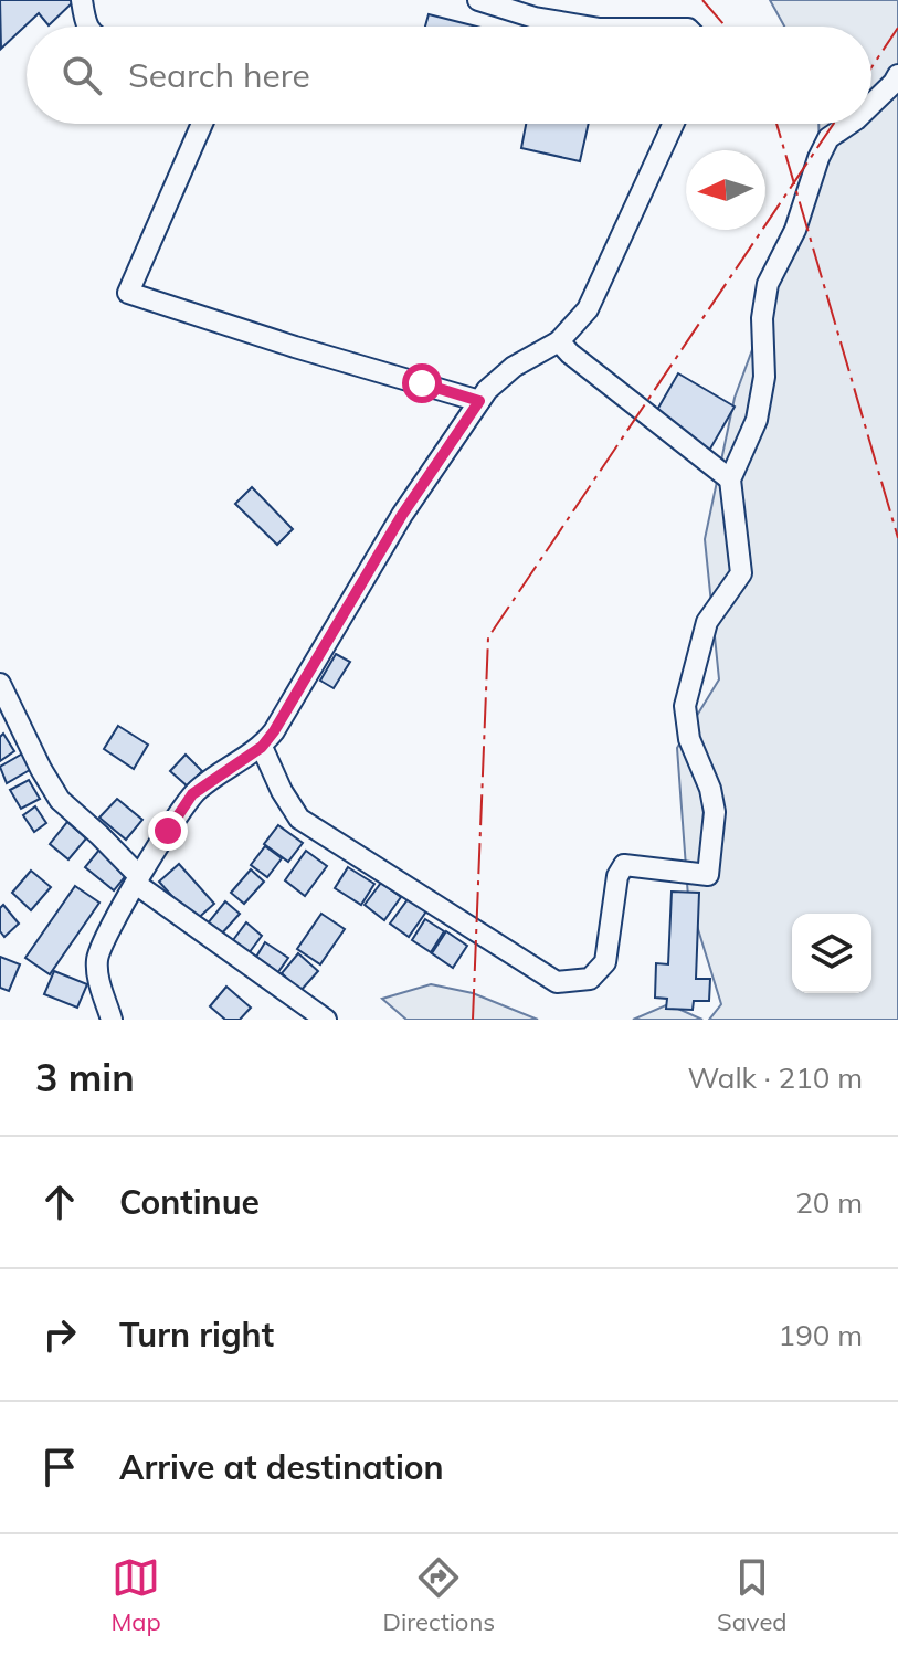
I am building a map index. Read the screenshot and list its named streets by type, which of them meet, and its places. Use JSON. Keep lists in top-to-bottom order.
{
  "north": "left",
  "page": {
    "search": "Search here",
    "heading": ["3 min", "Walk · 210 m"],
    "list": [
      ["Continue", "20 m"],
      ["Turn right", "190 m"],
      "Arrive at destination"
    ],
    "nav": ["Map", "Directions", "Saved"]
  }
}
